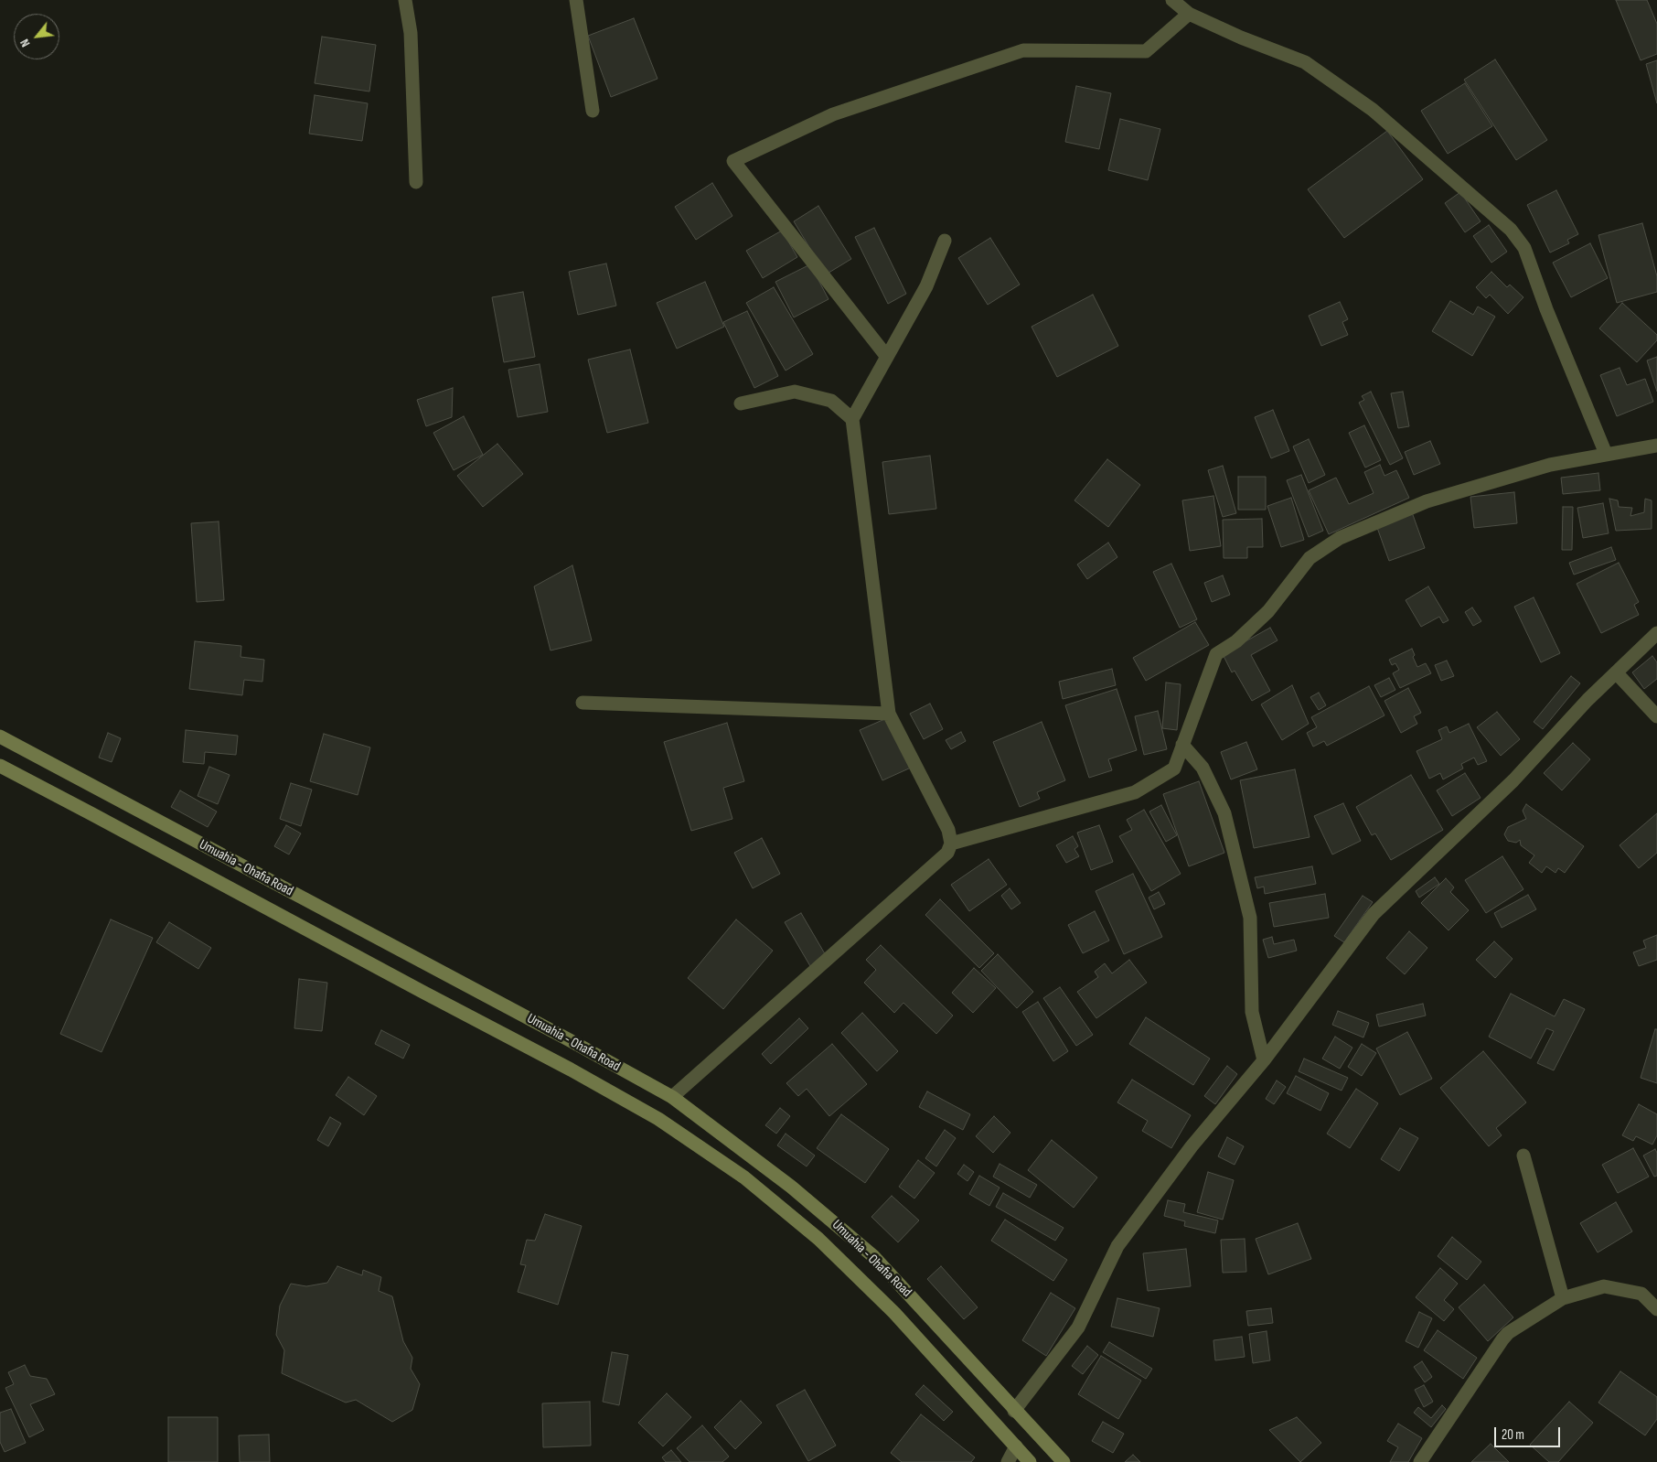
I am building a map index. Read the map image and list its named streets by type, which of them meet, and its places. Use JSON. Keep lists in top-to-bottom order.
{
  "streets": {
    "main road": ["Umuahia - Ohafia Road"]
  },
  "scale_bar": "20 m",
  "north": "bottom left"
}
